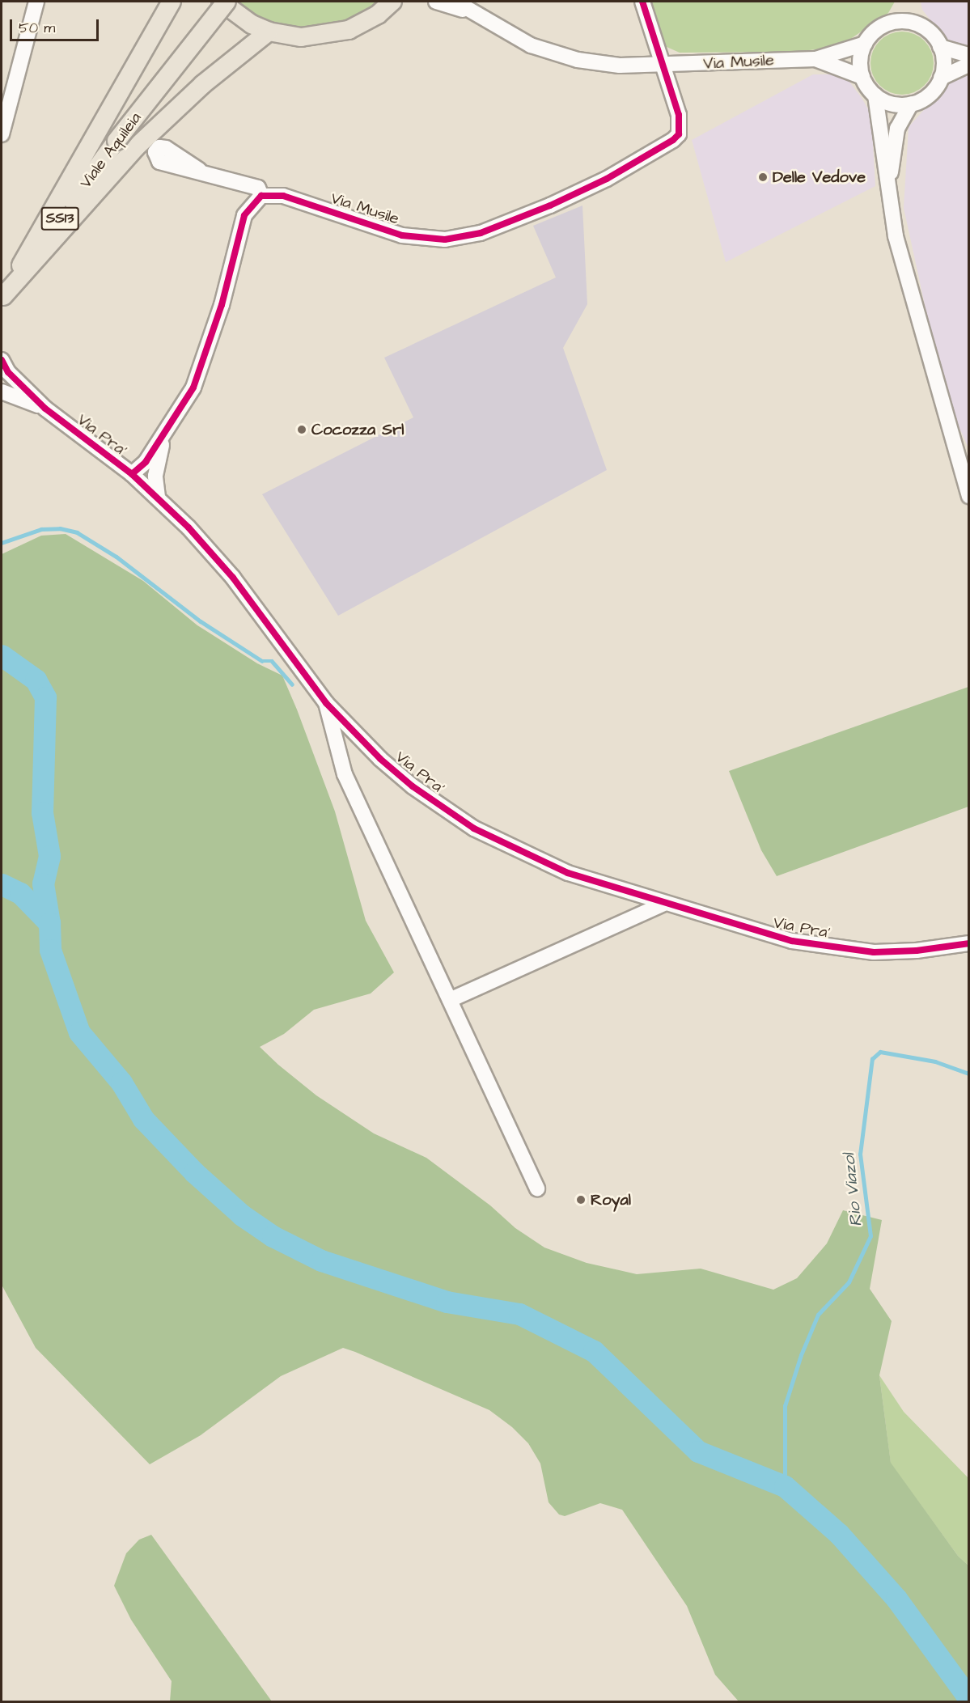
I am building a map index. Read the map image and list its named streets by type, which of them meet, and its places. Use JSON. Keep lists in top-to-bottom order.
{
  "streets": {
    "main road": ["Viale Aquileia", "SS13"],
    "street": ["Via Musile", "Via Pra'"]
  },
  "water": ["Rio Viazol"],
  "places": ["Delle Vedove", "Cocozza Srl", "Royal"],
  "scale_bar": "50 m"
}
